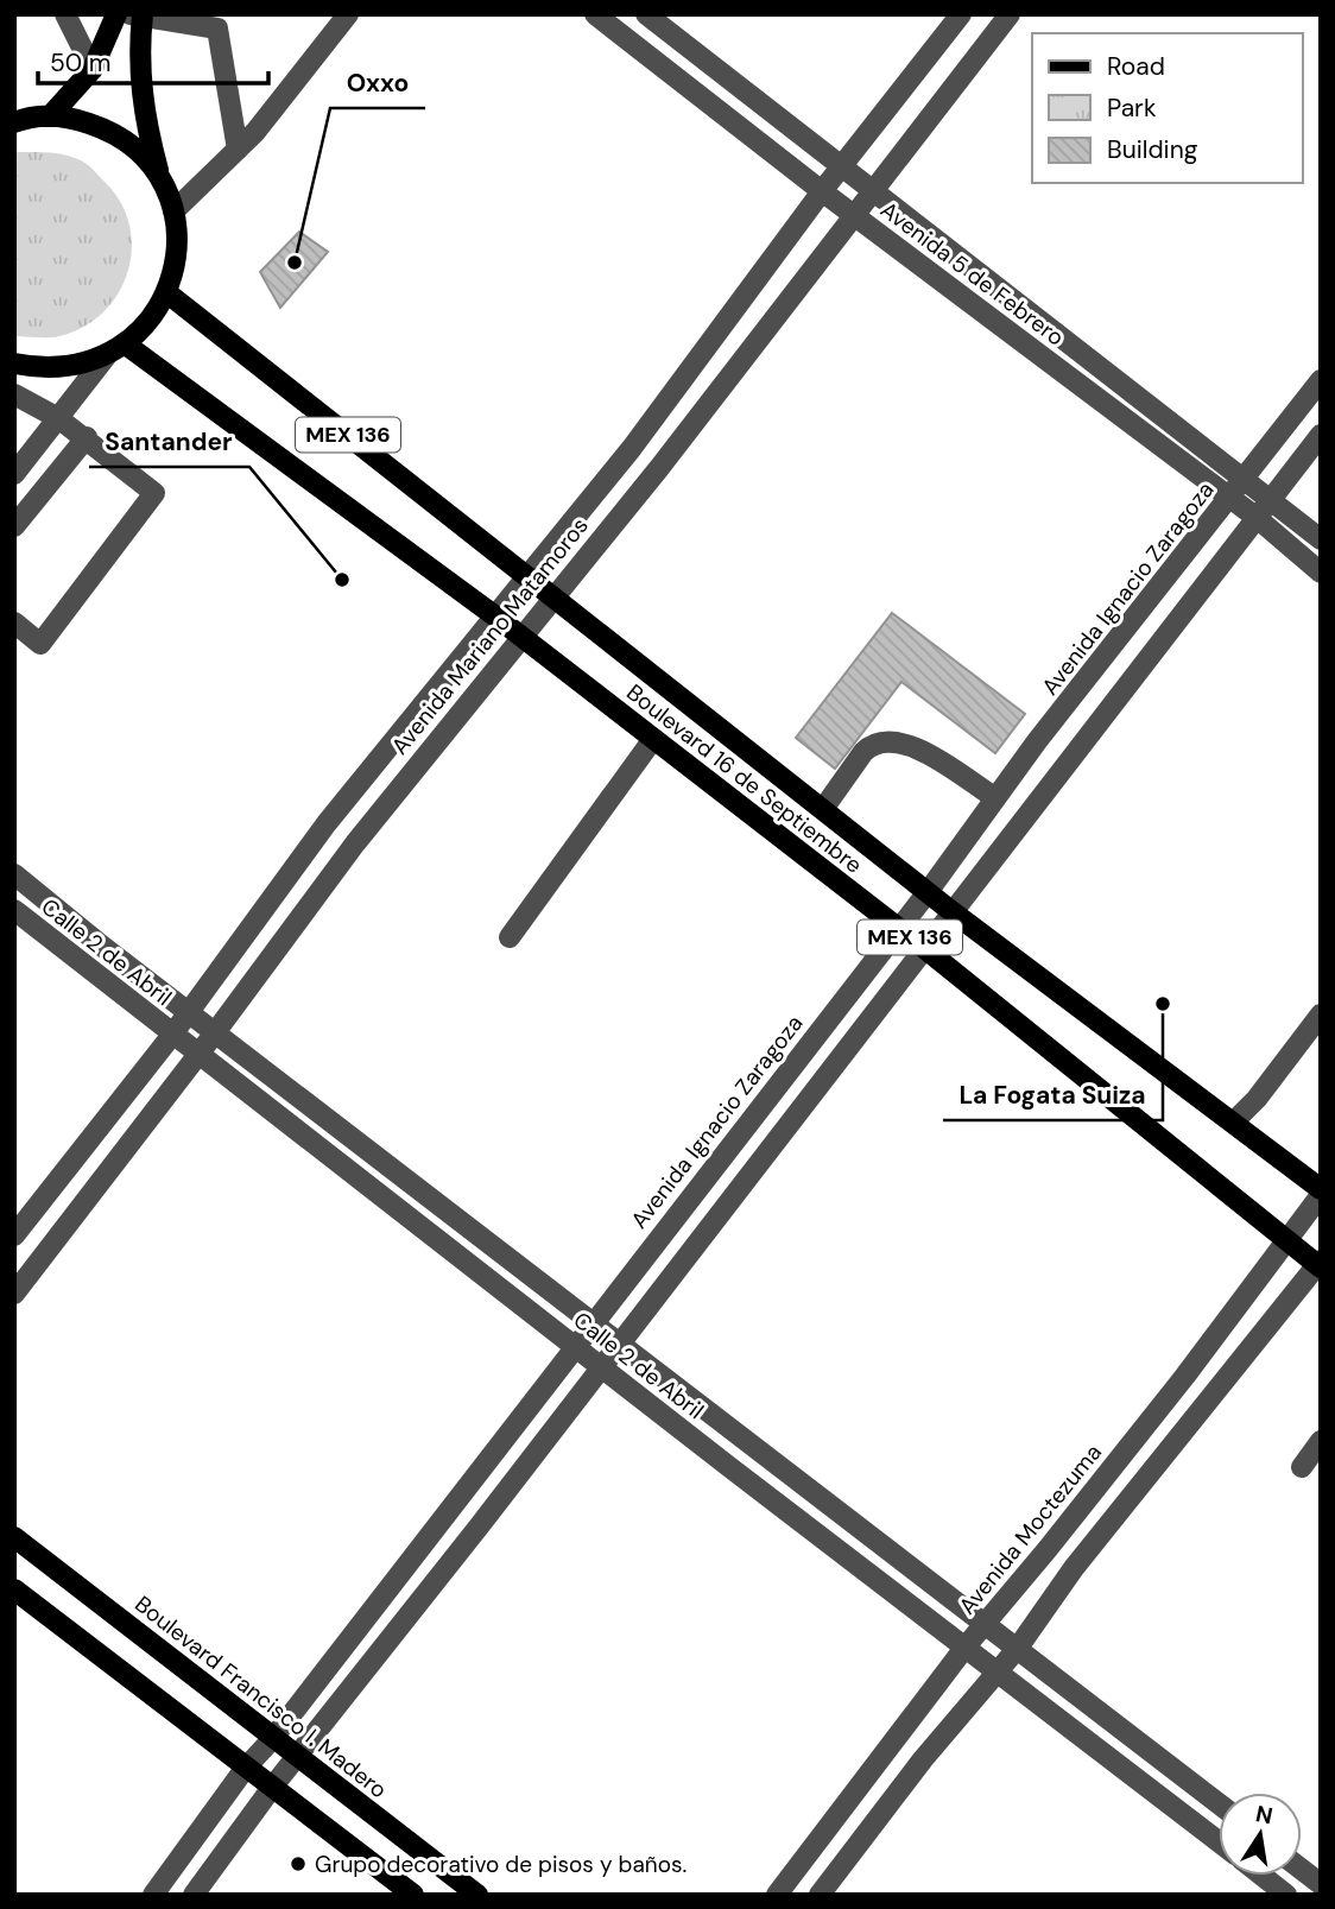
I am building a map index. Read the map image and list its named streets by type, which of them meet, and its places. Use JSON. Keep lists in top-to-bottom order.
{
  "streets": {
    "main road": ["MEX 136", "Boulevard 16 de Septiembre", "Boulevard Francisco I. Madero"],
    "street": [
      "Avenida 5 de Febrero",
      "Avenida Ignacio Zaragoza",
      "Avenida Mariano Matamoros",
      "Calle 2 de Abril",
      "Avenida Moctezuma"
    ]
  },
  "crossings": [
    ["Avenida 5 de Febrero", "Avenida Ignacio Zaragoza"],
    ["Avenida 5 de Febrero", "Avenida Mariano Matamoros"],
    ["Avenida Ignacio Zaragoza", "Boulevard 16 de Septiembre"],
    ["Avenida Ignacio Zaragoza", "Calle 2 de Abril"],
    ["Avenida Ignacio Zaragoza", "Boulevard Francisco I. Madero"],
    ["Avenida Mariano Matamoros", "Boulevard 16 de Septiembre"],
    ["Avenida Mariano Matamoros", "Calle 2 de Abril"],
    ["Boulevard 16 de Septiembre", "Avenida Moctezuma"],
    ["Calle 2 de Abril", "Avenida Moctezuma"]
  ],
  "places": [
    "Oxxo",
    "Santander",
    "La Fogata Suiza",
    "Grupo decorativo de pisos y baños."
  ],
  "legend": ["Road", "Park", "Building"],
  "scale_bar": "50 m",
  "north": "top"
}
